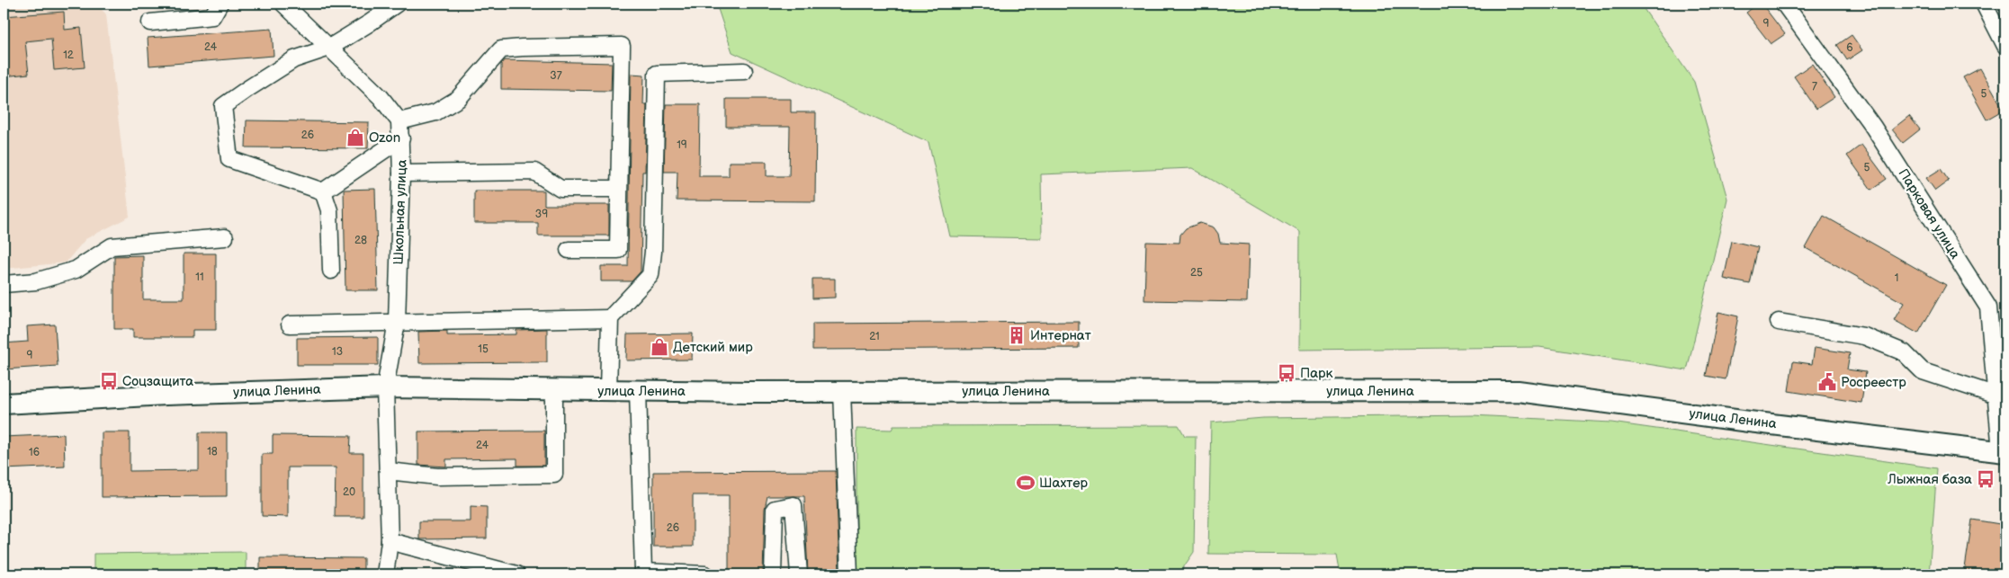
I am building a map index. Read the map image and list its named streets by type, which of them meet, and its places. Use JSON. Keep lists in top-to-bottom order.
{
  "streets": {
    "main road": ["улица Ленина"],
    "street": ["Школьная улица", "Парковая улица"]
  },
  "crossings": [
    ["Школьная улица", "улица Ленина"],
    ["Парковая улица", "улица Ленина"]
  ],
  "places": {
    "shop": ["Ozon", "Детский мир"],
    "building": ["Интернат"],
    "bus stop": ["Парк", "Соцзащита", "Лыжная база"],
    "public building": ["Росреестр"],
    "sports": ["Шахтер"]
  },
  "house_numbers": [
    "9",
    "24",
    "6",
    "12",
    "37",
    "7",
    "5",
    "26",
    "19",
    "5",
    "39",
    "28",
    "25",
    "11",
    "1",
    "21",
    "15",
    "13",
    "9",
    "24",
    "18",
    "16",
    "20",
    "26"
  ]
}
